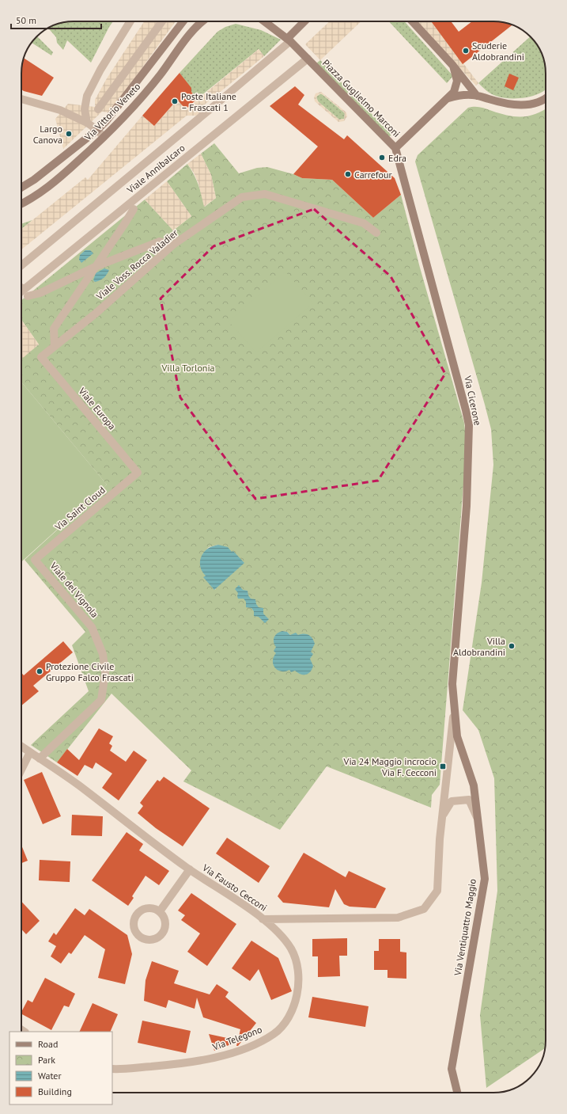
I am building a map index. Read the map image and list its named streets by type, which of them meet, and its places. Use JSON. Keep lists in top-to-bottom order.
{
  "streets": {
    "main road": [
      "Piazza Guglielmo Marconi",
      "Via Vittorio Veneto",
      "Via Cicerone",
      "Via Ventiquattro Maggio"
    ],
    "street": [
      "Viale Annibalcaro",
      "Viale Voss. Rocca Valadier",
      "Viale Europa",
      "Via Saint Cloud",
      "Viale del Vignola",
      "Via Fausto Cecconi",
      "Via Telegono"
    ]
  },
  "crossings": [
    ["Piazza Guglielmo Marconi", "Viale Annibalcaro"],
    ["Piazza Guglielmo Marconi", "Via Cicerone"],
    ["Viale Voss. Rocca Valadier", "Viale Europa"],
    ["Via Cicerone", "Via Ventiquattro Maggio"],
    ["Viale Europa", "Via Saint Cloud"],
    ["Via Saint Cloud", "Viale del Vignola"],
    ["Viale del Vignola", "Via Fausto Cecconi"],
    ["Via Fausto Cecconi", "Via Ventiquattro Maggio"],
    ["Via Fausto Cecconi", "Via Telegono"]
  ],
  "parks": ["Villa Torlonia"],
  "places": {
    "other": [
      "Scuderie Aldobrandini",
      "Poste Italiane – Frascati 1",
      "Largo Canova",
      "Edra",
      "Carrefour",
      "Villa Aldobrandini",
      "Protezione Civile Gruppo Falco Frascati"
    ],
    "transit": ["Via 24 Maggio incrocio Via F. Cecconi"]
  },
  "legend": [
    "Road",
    "Park",
    "Water",
    "Building"
  ],
  "scale_bar": "50 m"
}
